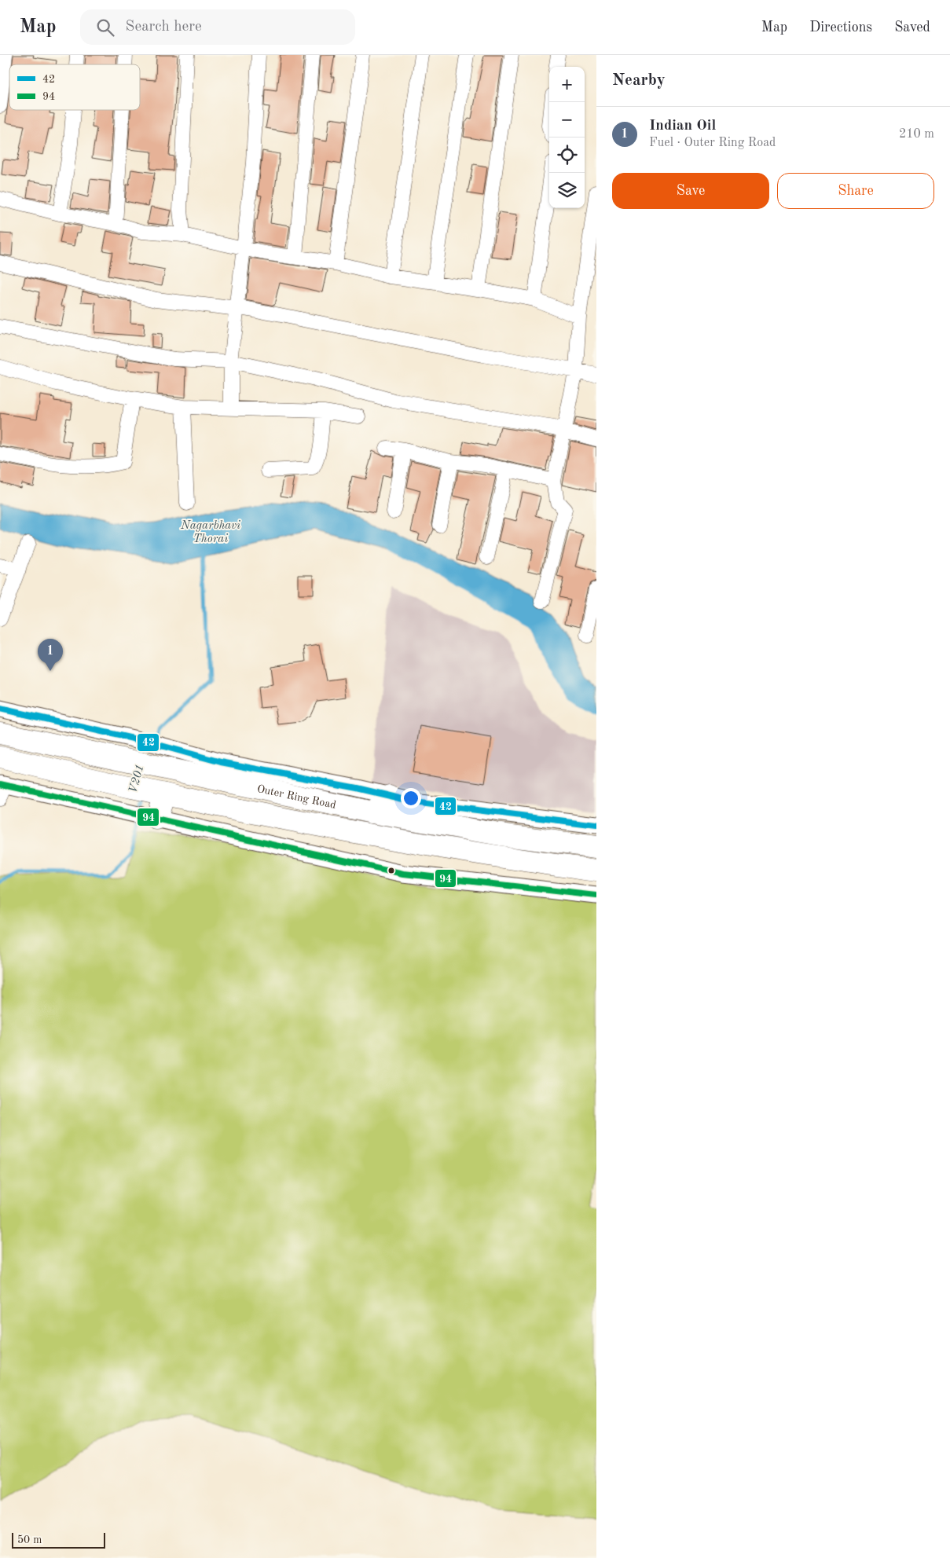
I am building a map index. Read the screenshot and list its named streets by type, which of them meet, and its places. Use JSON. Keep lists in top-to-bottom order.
{
  "streets": {
    "highway": ["Outer Ring Road"]
  },
  "water": ["Nagarbhavi Thorai", "V201"],
  "lines": ["transit line 42", "transit line 94"],
  "legend": ["42", "94"],
  "scale_bar": "50 m",
  "page": {
    "header": "Map",
    "search": "Search here",
    "nav": ["Map", "Directions", "Saved"],
    "heading": "Nearby",
    "map_buttons": ["+", "−"],
    "list": [
      {
        "mark": "1",
        "name": "Indian Oil",
        "note": "Fuel · Outer Ring Road",
        "value": "210 m"
      }
    ],
    "buttons": ["Save", "Share"],
    "pins": "1",
    "scale": "50 m"
  }
}
